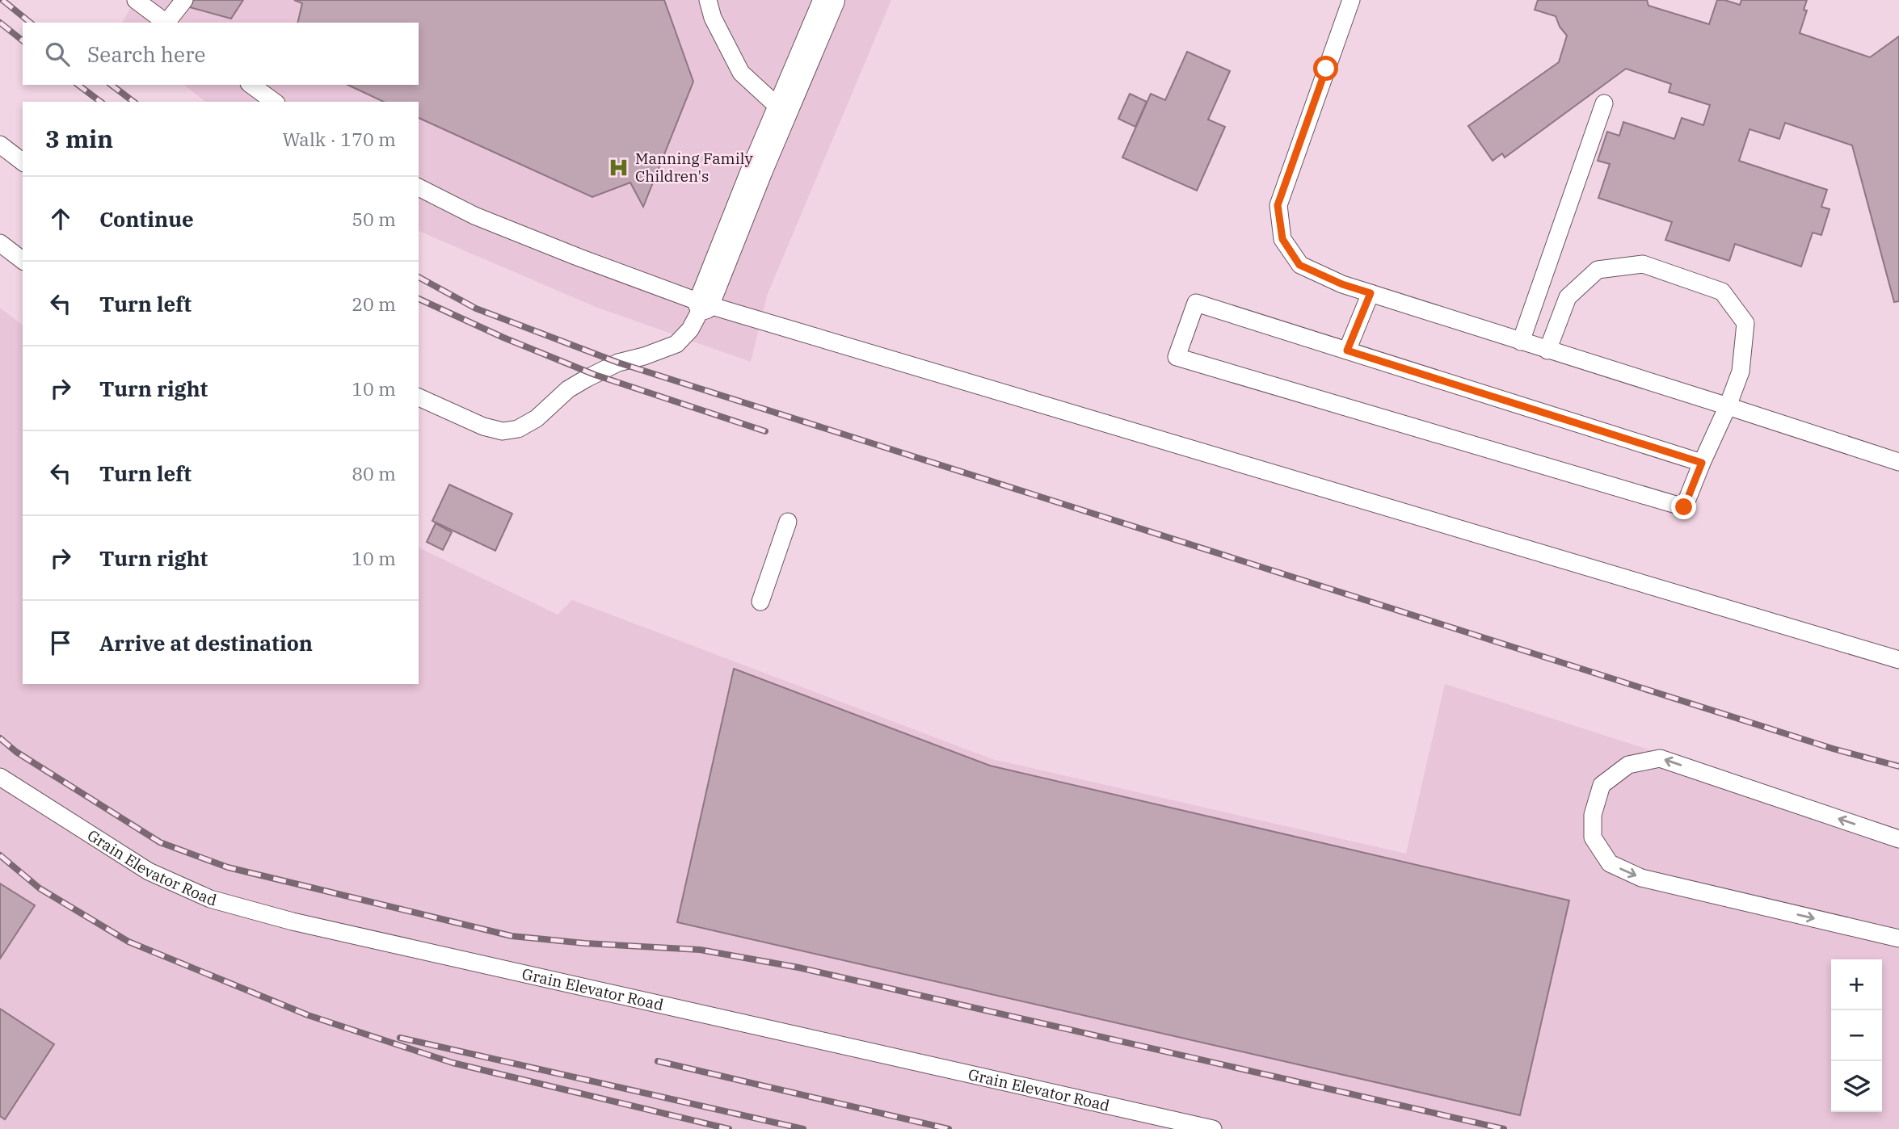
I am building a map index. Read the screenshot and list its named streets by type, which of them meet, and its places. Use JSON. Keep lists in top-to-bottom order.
{
  "streets": {
    "lane": ["Grain Elevator Road"]
  },
  "places": {
    "hospital": ["Manning Family Children's"]
  },
  "page": {
    "search": "Search here",
    "heading": ["3 min", "Walk · 170 m"],
    "list": [
      ["Continue", "50 m"],
      ["Turn left", "20 m"],
      ["Turn right", "10 m"],
      ["Turn left", "80 m"],
      ["Turn right", "10 m"],
      "Arrive at destination"
    ],
    "map_buttons": ["+", "−"]
  }
}
